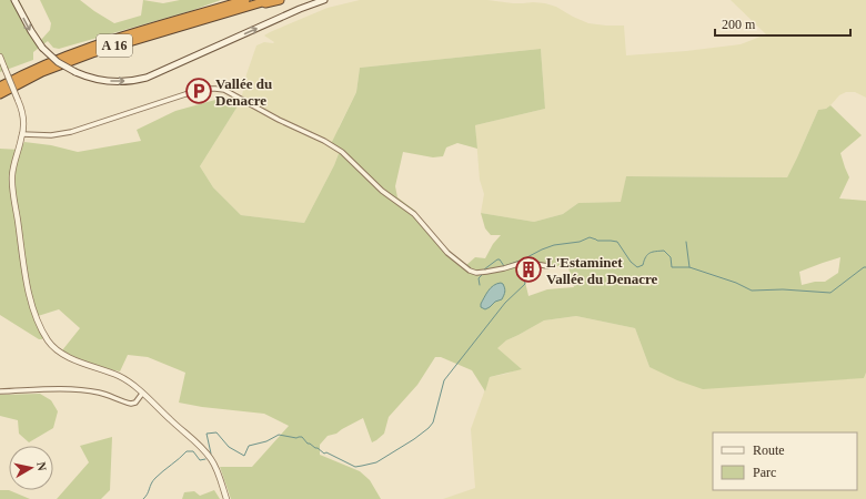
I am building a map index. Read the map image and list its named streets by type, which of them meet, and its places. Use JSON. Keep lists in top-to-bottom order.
{
  "streets": {
    "highway": ["A 16"]
  },
  "places": {
    "parking": ["Vallée du Denacre"],
    "building": ["L'Estaminet Vallée du Denacre"]
  },
  "legend": ["Route", "Parc"],
  "scale_bar": "200 m",
  "north": "right"
}
